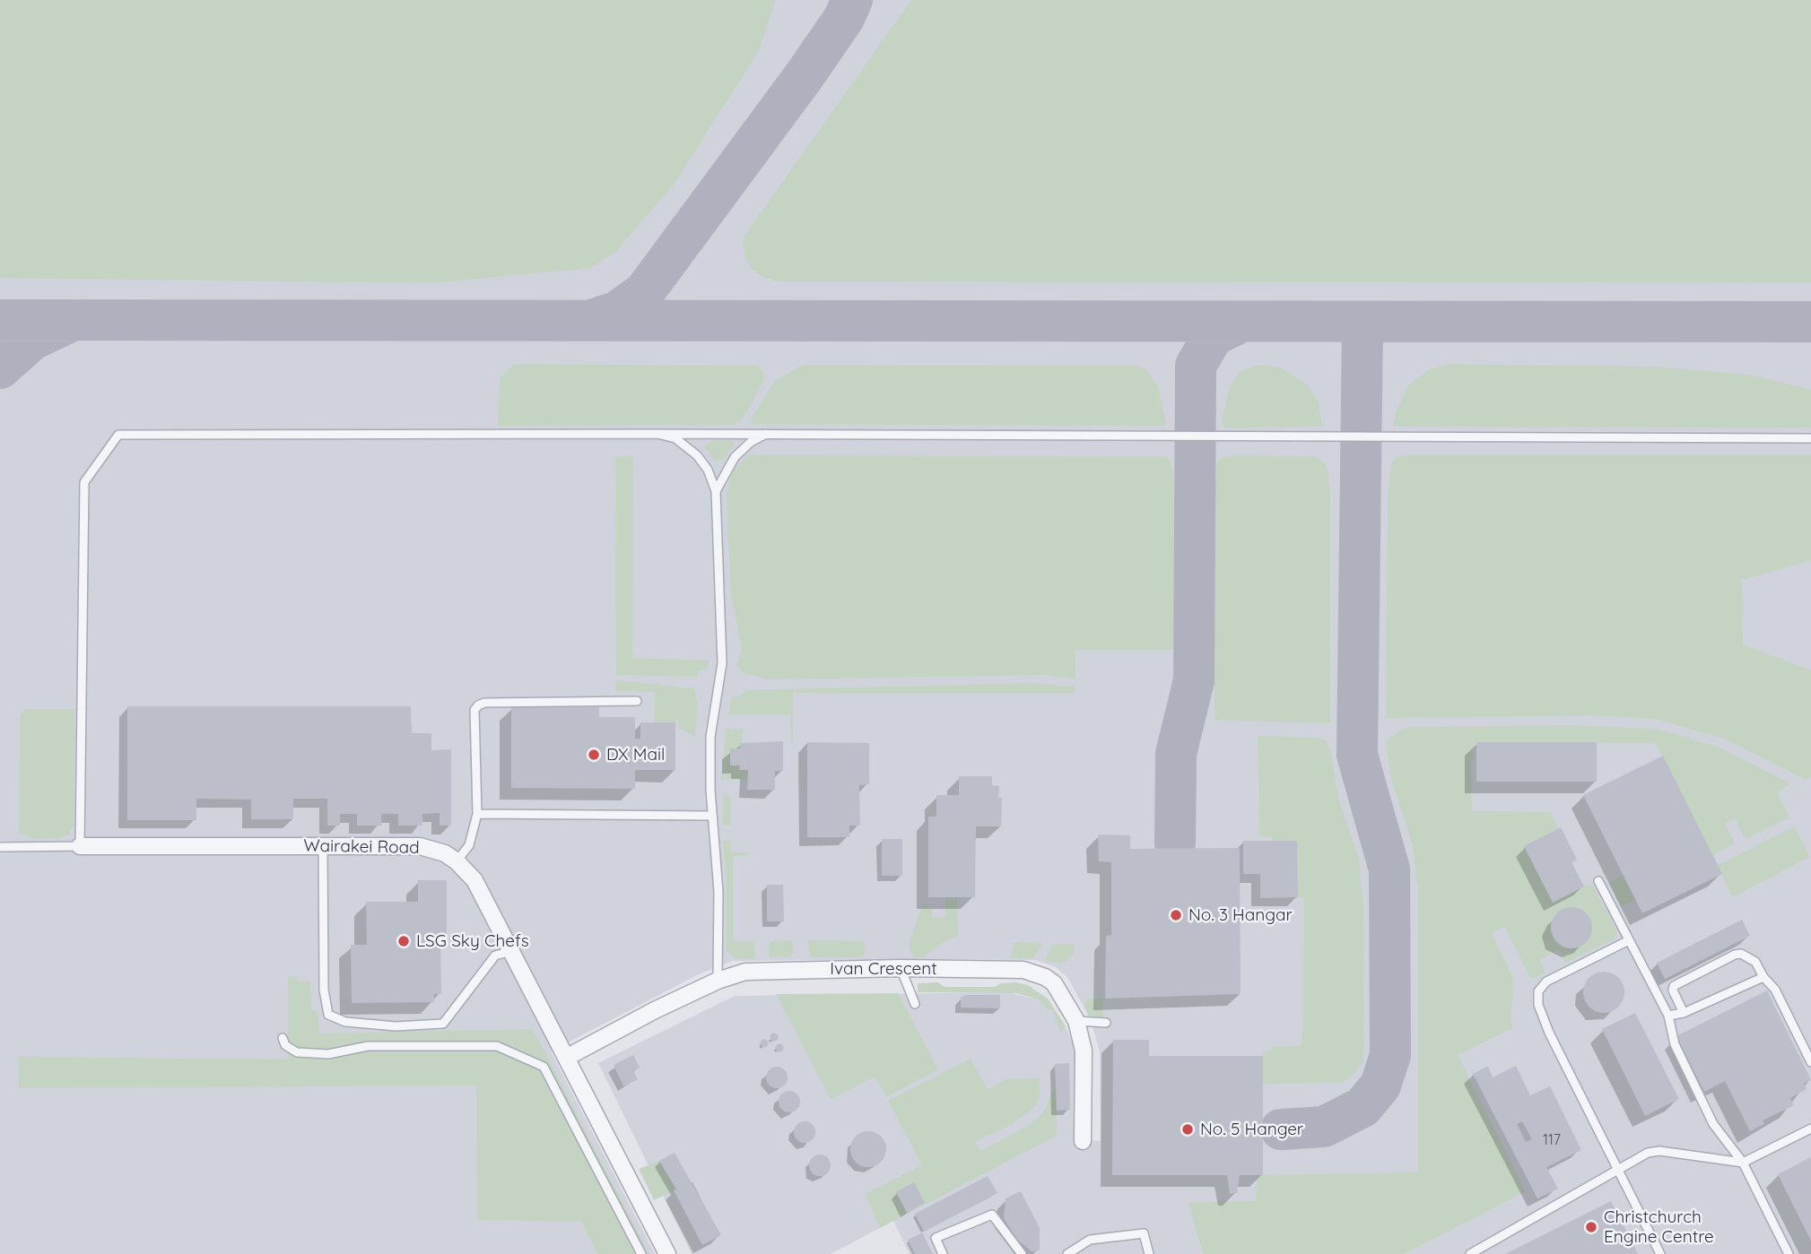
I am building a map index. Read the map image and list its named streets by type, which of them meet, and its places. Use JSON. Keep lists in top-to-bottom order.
{
  "streets": {
    "street": ["Wairakei Road", "Ivan Crescent"]
  },
  "crossings": [
    ["Wairakei Road", "Ivan Crescent"]
  ],
  "places": [
    "DX Mail",
    "No. 3 Hangar",
    "LSG Sky Chefs",
    "No. 5 Hanger",
    "Christchurch Engine Centre"
  ],
  "house_numbers": ["117"]
}
